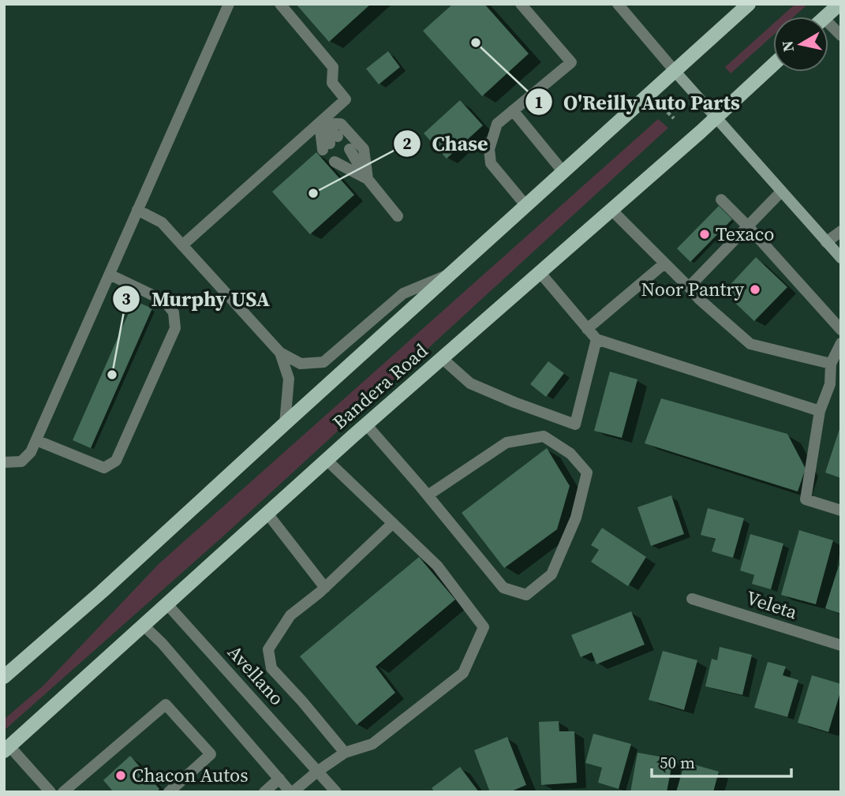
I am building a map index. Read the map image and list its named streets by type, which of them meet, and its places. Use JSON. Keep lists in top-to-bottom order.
{
  "streets": {
    "main road": ["Bandera Road"],
    "street": ["Veleta", "Avellano"]
  },
  "crossings": [
    ["Bandera Road", "Avellano"]
  ],
  "places": [
    "O'Reilly Auto Parts",
    "Chase",
    "Texaco",
    "Noor Pantry",
    "Murphy USA",
    "Chacon Autos"
  ],
  "scale_bar": "50 m",
  "north": "left"
}
